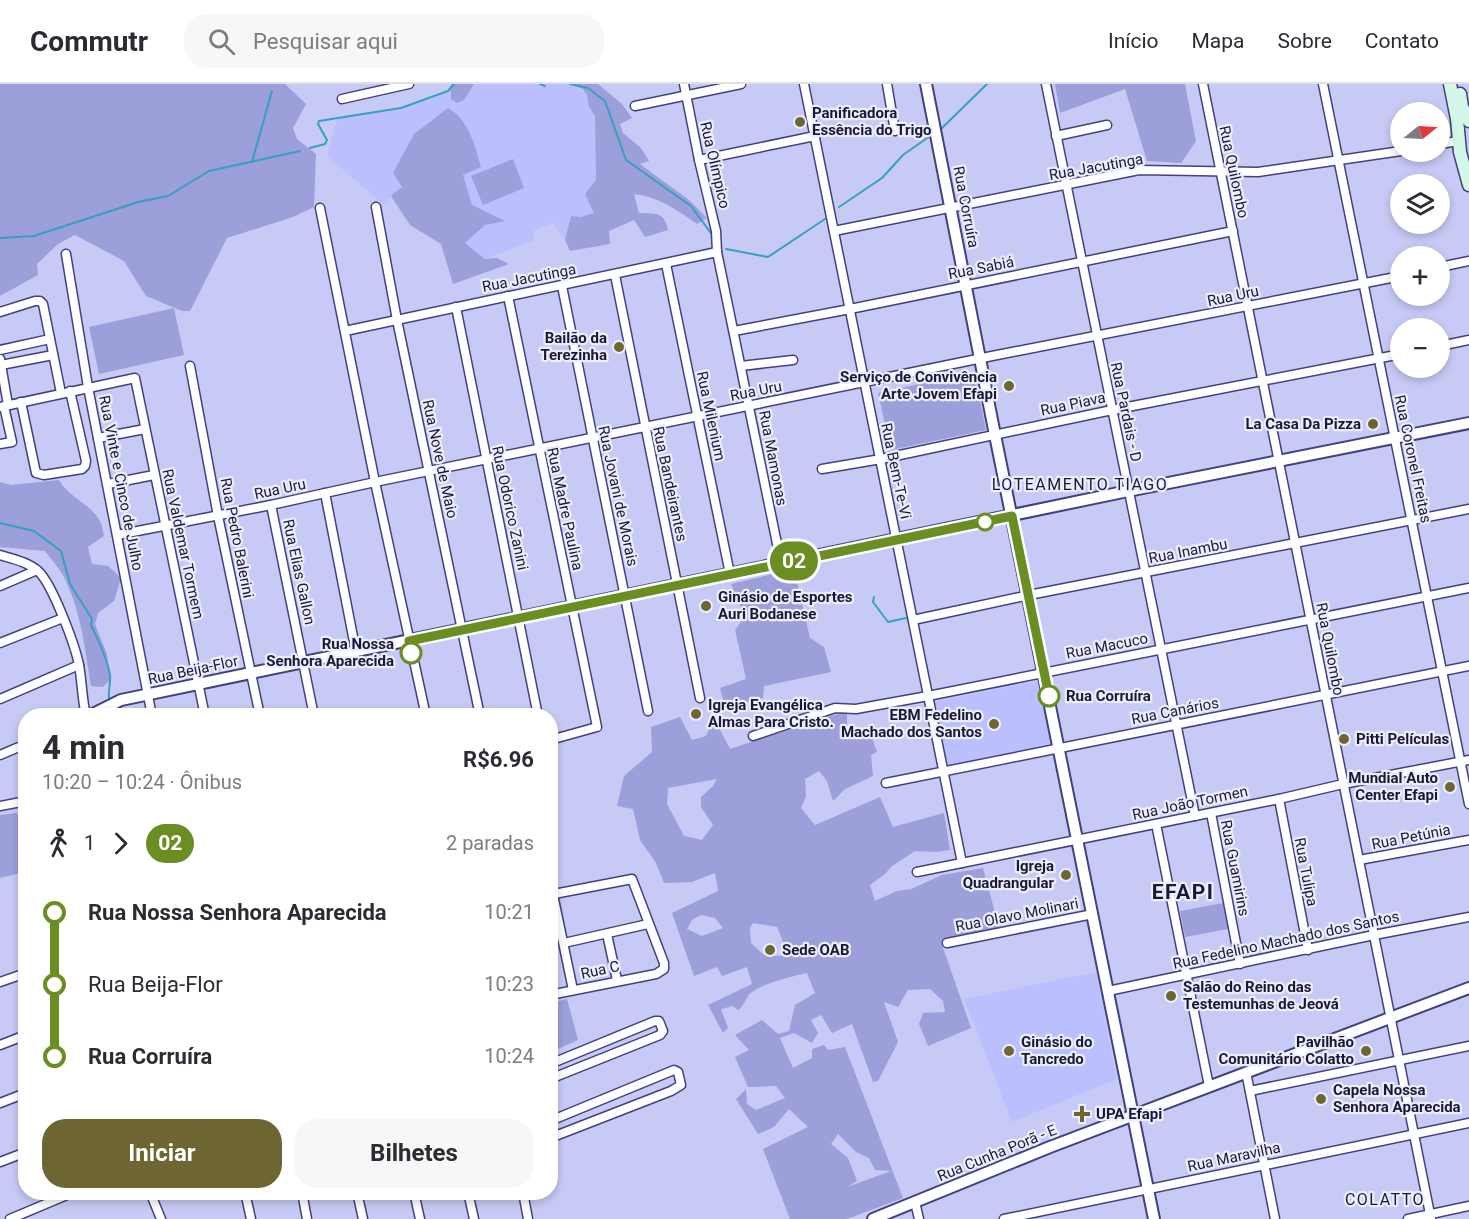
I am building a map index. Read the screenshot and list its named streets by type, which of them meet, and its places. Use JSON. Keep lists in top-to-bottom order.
{
  "streets": {
    "street": [
      "Rua Olímpico",
      "Rua Jacutinga",
      "Rua Quilombo",
      "Rua Corruíra",
      "Rua Sabiá",
      "Rua Uru",
      "Rua Piava",
      "Rua Pardais - D",
      "Rua Milenium",
      "Rua Mamonas",
      "Rua Nove de Maio",
      "Rua Coronel Freitas",
      "Rua Bem-Te-Vi",
      "Rua Vinte e Cinco de Julho",
      "Rua Bandeirantes",
      "Rua Jovani de Morais",
      "Rua Odorico Zanini",
      "Rua Madre Paulina",
      "Rua Pedro Balerini",
      "Rua Valdemar Tormem",
      "Rua Inambu",
      "Rua Elias Gallon",
      "Rua Macuco",
      "Rua Beija-Flor",
      "Rua Canários",
      "Rua João Tormen",
      "Rua Petúnia",
      "Rua Guamirins",
      "Rua Tulipa",
      "Rua Olavo Molinari",
      "Rua Fedelino Machado dos Santos",
      "Rua C",
      "Rua Cunha Porã - E",
      "Rua Maravilha"
    ]
  },
  "crossings": [
    ["Rua Olímpico", "Rua Jacutinga"],
    ["Rua Olímpico", "Rua Mamonas"],
    ["Rua Jacutinga", "Rua Quilombo"],
    ["Rua Jacutinga", "Rua Corruíra"],
    ["Rua Jacutinga", "Rua Pardais - D"],
    ["Rua Jacutinga", "Rua Milenium"],
    ["Rua Jacutinga", "Rua Mamonas"],
    ["Rua Jacutinga", "Rua Nove de Maio"],
    ["Rua Jacutinga", "Rua Coronel Freitas"],
    ["Rua Jacutinga", "Rua Bem-Te-Vi"],
    ["Rua Jacutinga", "Rua Bandeirantes"],
    ["Rua Jacutinga", "Rua Jovani de Morais"],
    ["Rua Jacutinga", "Rua Odorico Zanini"],
    ["Rua Jacutinga", "Rua Madre Paulina"],
    ["Rua Quilombo", "Rua Sabiá"],
    ["Rua Quilombo", "Rua Uru"],
    ["Rua Quilombo", "Rua Piava"],
    ["Rua Quilombo", "Rua Inambu"],
    ["Rua Quilombo", "Rua Macuco"],
    ["Rua Quilombo", "Rua Beija-Flor"],
    ["Rua Quilombo", "Rua Canários"],
    ["Rua Quilombo", "Rua João Tormen"],
    ["Rua Quilombo", "Rua Petúnia"],
    ["Rua Quilombo", "Rua Fedelino Machado dos Santos"],
    ["Rua Quilombo", "Rua Cunha Porã - E"],
    ["Rua Quilombo", "Rua Maravilha"],
    ["Rua Corruíra", "Rua Sabiá"],
    ["Rua Corruíra", "Rua Uru"],
    ["Rua Corruíra", "Rua Piava"],
    ["Rua Corruíra", "Rua Inambu"],
    ["Rua Corruíra", "Rua Macuco"],
    ["Rua Corruíra", "Rua Beija-Flor"],
    ["Rua Corruíra", "Rua Canários"],
    ["Rua Corruíra", "Rua João Tormen"],
    ["Rua Corruíra", "Rua Olavo Molinari"],
    ["Rua Corruíra", "Rua Fedelino Machado dos Santos"],
    ["Rua Corruíra", "Rua Cunha Porã - E"],
    ["Rua Corruíra", "Rua Maravilha"],
    ["Rua Sabiá", "Rua Pardais - D"],
    ["Rua Sabiá", "Rua Mamonas"],
    ["Rua Sabiá", "Rua Bem-Te-Vi"],
    ["Rua Uru", "Rua Pardais - D"],
    ["Rua Uru", "Rua Milenium"],
    ["Rua Uru", "Rua Mamonas"],
    ["Rua Uru", "Rua Nove de Maio"],
    ["Rua Uru", "Rua Coronel Freitas"],
    ["Rua Uru", "Rua Bem-Te-Vi"],
    ["Rua Uru", "Rua Vinte e Cinco de Julho"],
    ["Rua Uru", "Rua Bandeirantes"],
    ["Rua Uru", "Rua Jovani de Morais"],
    ["Rua Uru", "Rua Odorico Zanini"],
    ["Rua Uru", "Rua Madre Paulina"],
    ["Rua Uru", "Rua Pedro Balerini"],
    ["Rua Uru", "Rua Valdemar Tormem"],
    ["Rua Uru", "Rua Elias Gallon"],
    ["Rua Piava", "Rua Pardais - D"],
    ["Rua Piava", "Rua Coronel Freitas"],
    ["Rua Piava", "Rua Bem-Te-Vi"],
    ["Rua Pardais - D", "Rua Inambu"],
    ["Rua Pardais - D", "Rua Macuco"],
    ["Rua Pardais - D", "Rua Beija-Flor"],
    ["Rua Pardais - D", "Rua Canários"],
    ["Rua Pardais - D", "Rua João Tormen"],
    ["Rua Milenium", "Rua Beija-Flor"],
    ["Rua Mamonas", "Rua Beija-Flor"],
    ["Rua Nove de Maio", "Rua Beija-Flor"],
    ["Rua Coronel Freitas", "Rua Inambu"],
    ["Rua Coronel Freitas", "Rua Macuco"],
    ["Rua Coronel Freitas", "Rua Beija-Flor"],
    ["Rua Coronel Freitas", "Rua Canários"],
    ["Rua Coronel Freitas", "Rua João Tormen"],
    ["Rua Bem-Te-Vi", "Rua Inambu"],
    ["Rua Bem-Te-Vi", "Rua Macuco"],
    ["Rua Bem-Te-Vi", "Rua Beija-Flor"],
    ["Rua Bem-Te-Vi", "Rua Canários"],
    ["Rua Bem-Te-Vi", "Rua João Tormen"],
    ["Rua Vinte e Cinco de Julho", "Rua Valdemar Tormem"],
    ["Rua Vinte e Cinco de Julho", "Rua Beija-Flor"],
    ["Rua Bandeirantes", "Rua Beija-Flor"],
    ["Rua Jovani de Morais", "Rua Beija-Flor"],
    ["Rua Odorico Zanini", "Rua Beija-Flor"],
    ["Rua Madre Paulina", "Rua Beija-Flor"],
    ["Rua Pedro Balerini", "Rua Beija-Flor"],
    ["Rua Valdemar Tormem", "Rua Beija-Flor"],
    ["Rua Elias Gallon", "Rua Beija-Flor"],
    ["Rua João Tormen", "Rua Guamirins"],
    ["Rua João Tormen", "Rua Tulipa"],
    ["Rua Guamirins", "Rua Fedelino Machado dos Santos"],
    ["Rua Tulipa", "Rua Fedelino Machado dos Santos"]
  ],
  "districts": ["LOTEAMENTO TIAGO", "EFAPI", "COLATTO"],
  "places": {
    "other": [
      "Panificadora Essência do Trigo",
      "Bailão da Terezinha",
      "Serviço de Convivência Arte Jovem Efapi",
      "La Casa Da Pizza",
      "Ginásio de Esportes Auri Bodanese",
      "Rua Nossa Senhora Aparecida",
      "Rua Corruíra",
      "Igreja Evangélica Almas Para Cristo.",
      "EBM Fedelino Machado dos Santos",
      "Pitti Películas",
      "Mundial Auto Center Efapi",
      "Igreja Quadrangular",
      "Sede OAB",
      "Salão do Reino das Testemunhas de Jeová",
      "Ginásio do Tancredo",
      "Pavilhão Comunitário Colatto",
      "Capela Nossa Senhora Aparecida"
    ],
    "health": ["UPA Efapi"]
  },
  "lines": ["bus line 02"],
  "north": "right",
  "page": {
    "header": "Commutr",
    "search": "Pesquisar aqui",
    "nav": [
      "Início",
      "Mapa",
      "Sobre",
      "Contato"
    ],
    "on_map": "02",
    "map_buttons": ["+", "−"],
    "heading": ["4 min", "10:20 – 10:24 · Ônibus", "R$6.96"],
    "legs": ["1", "02", "2 paradas"],
    "list": [
      {
        "name": "Rua Nossa Senhora Aparecida",
        "value": "10:21"
      },
      {
        "name": "Rua Beija-Flor",
        "value": "10:23"
      },
      {
        "name": "Rua Corruíra",
        "value": "10:24"
      }
    ],
    "buttons": ["Iniciar", "Bilhetes"]
  }
}
